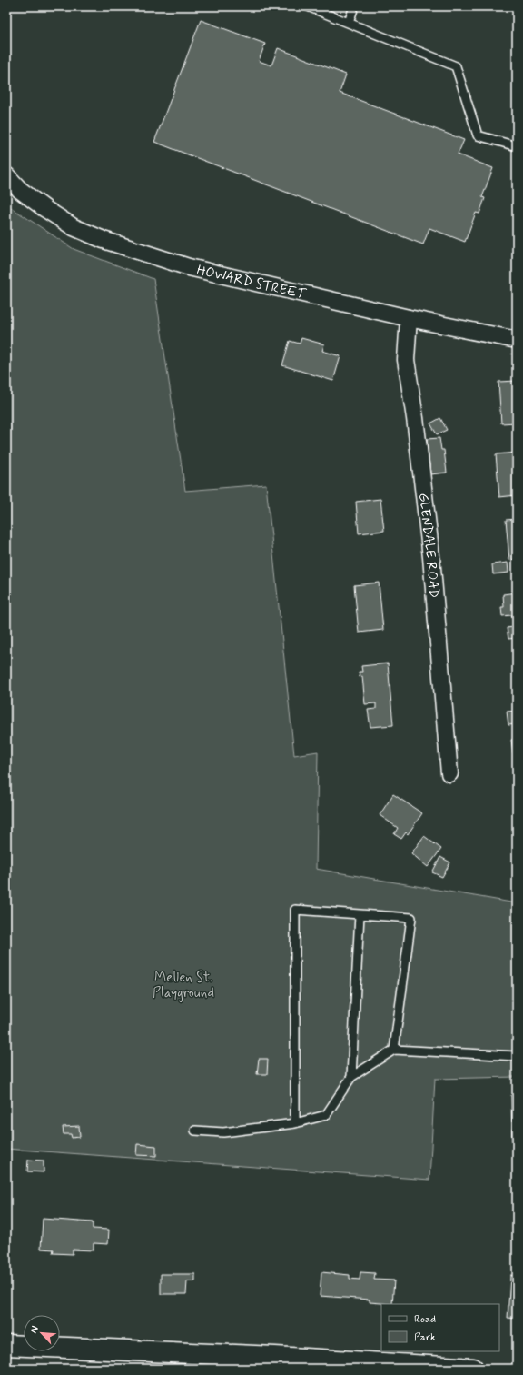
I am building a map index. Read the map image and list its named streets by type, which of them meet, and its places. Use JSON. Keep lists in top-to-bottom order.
{
  "streets": {
    "street": ["HOWARD STREET", "GLENDALE ROAD"]
  },
  "crossings": [
    ["HOWARD STREET", "GLENDALE ROAD"]
  ],
  "parks": ["Mellen St. Playground"],
  "legend": ["Road", "Park"],
  "north": "top left"
}
